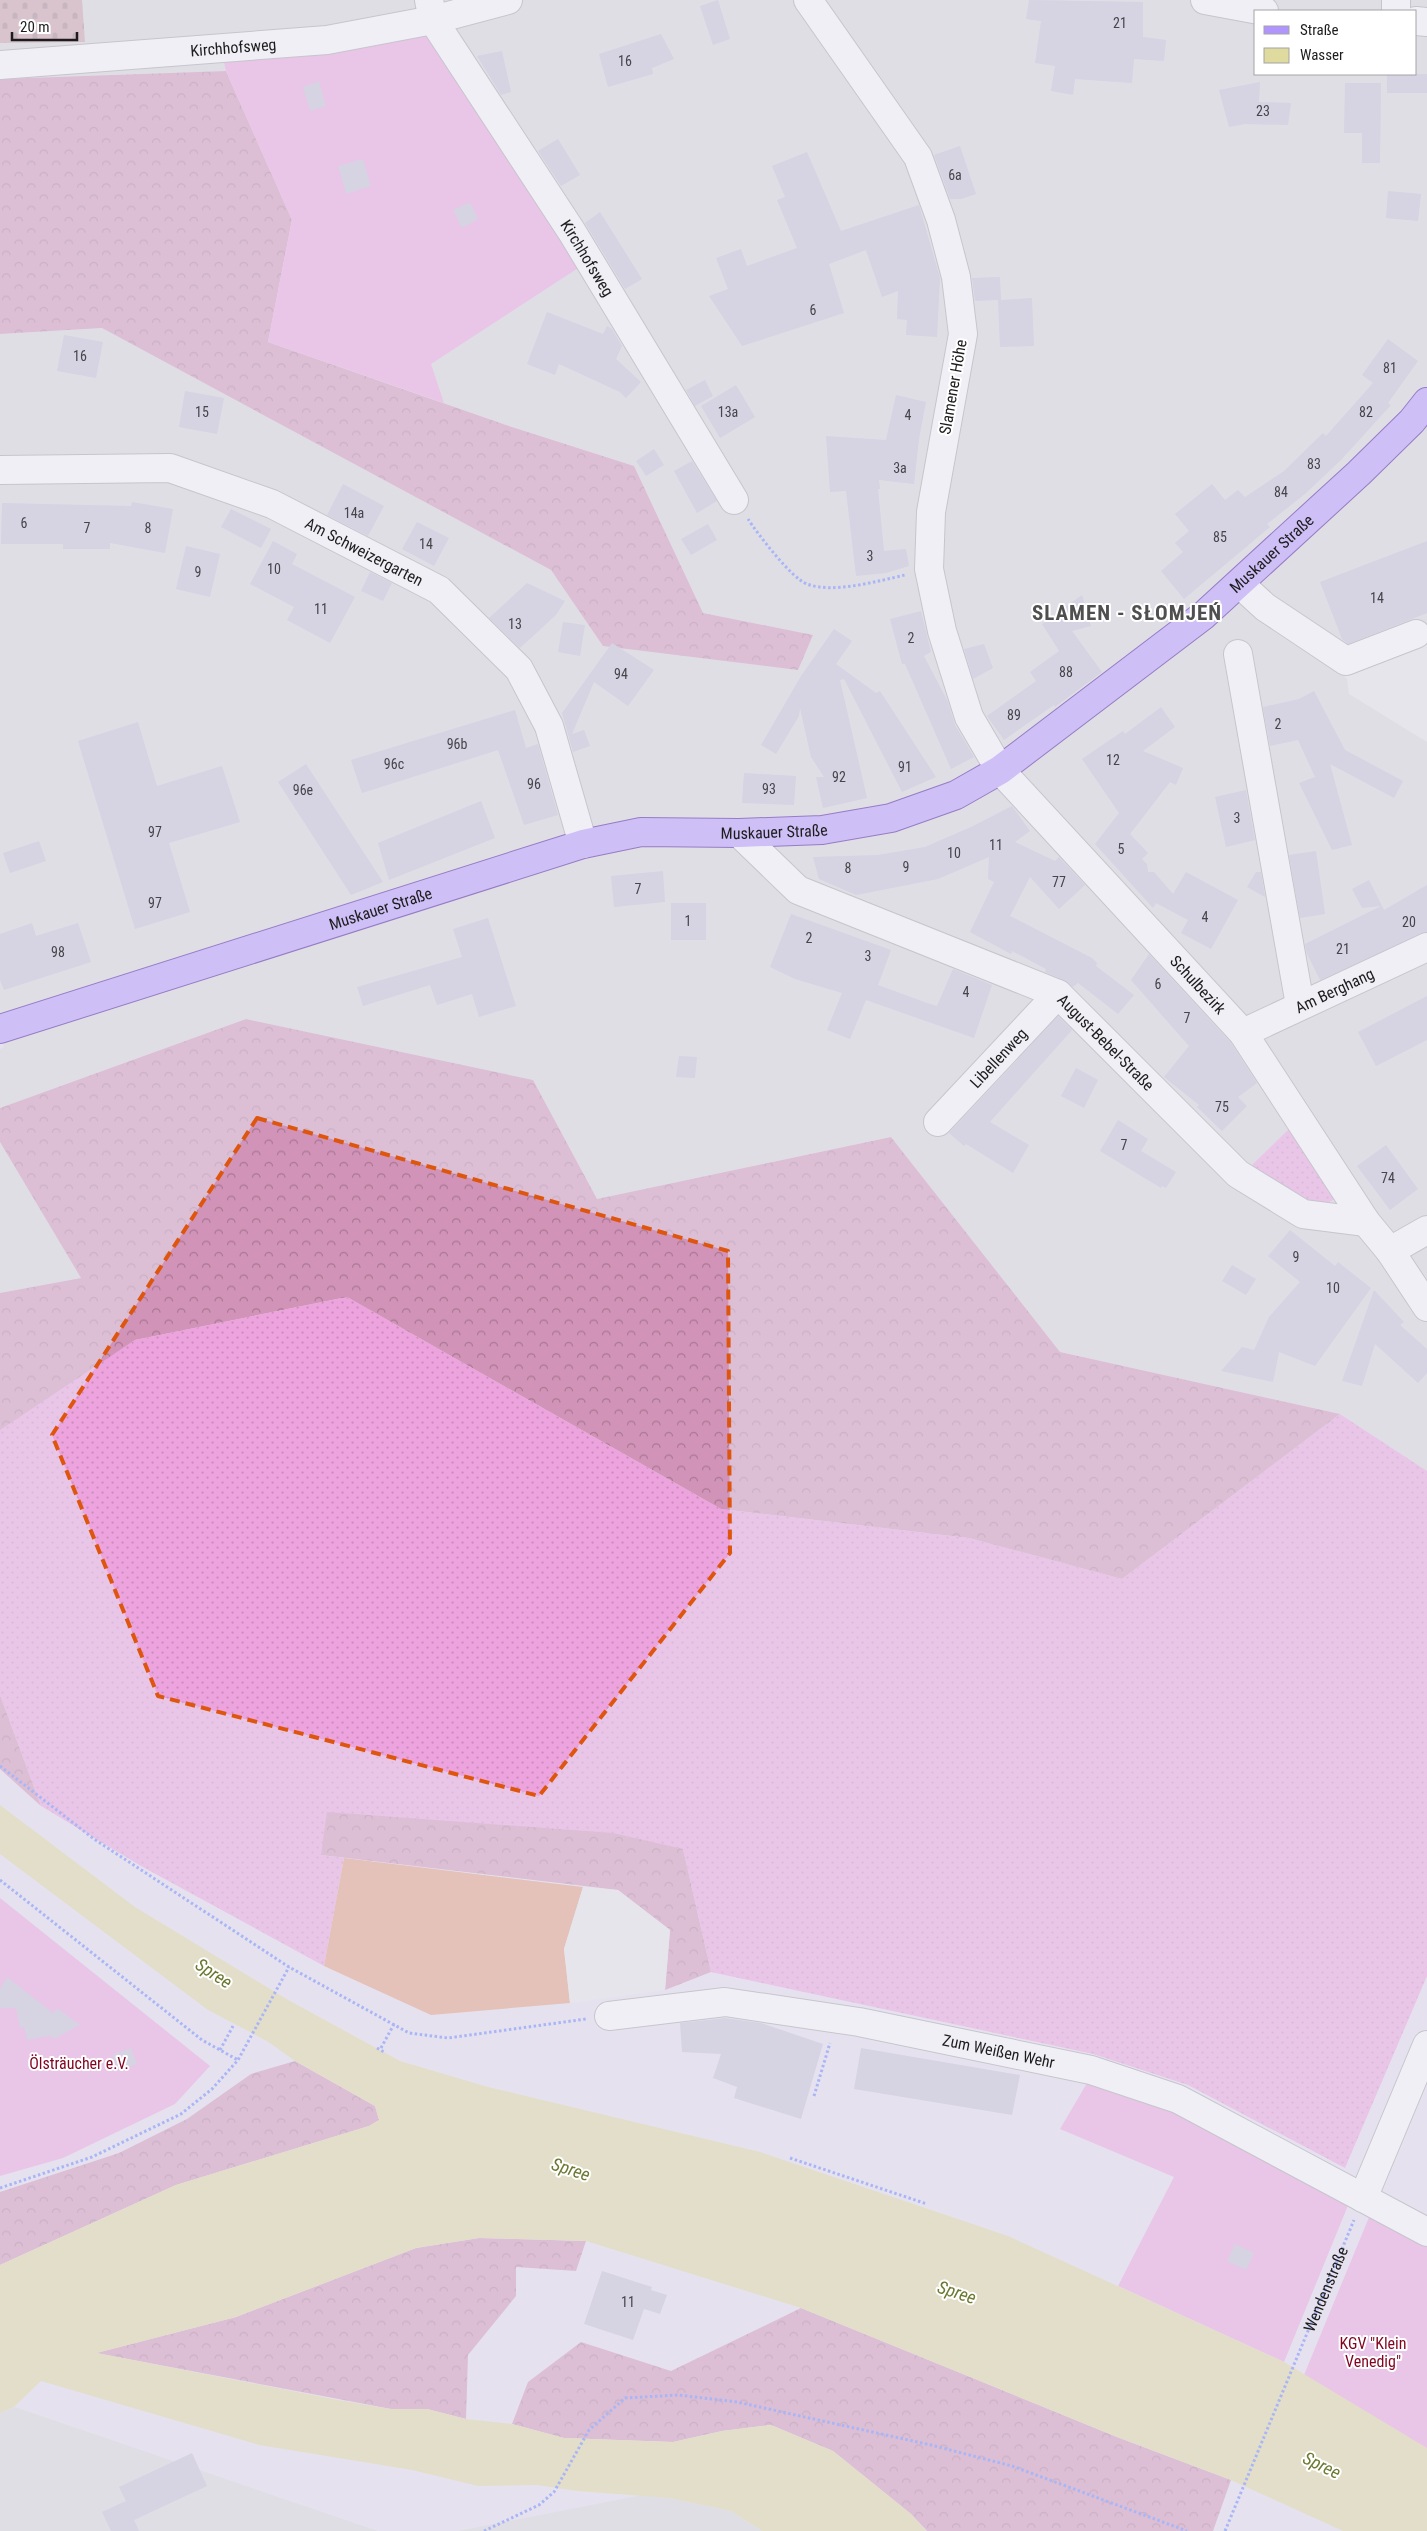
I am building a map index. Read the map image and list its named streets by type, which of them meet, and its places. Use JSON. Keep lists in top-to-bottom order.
{
  "streets": {
    "main road": ["Muskauer Straße"],
    "street": [
      "Kirchhofsweg",
      "Slamener Höhe",
      "Am Schweizergarten",
      "Schulbezirk",
      "Am Berghang",
      "August-Bebel-Straße",
      "Libellenweg",
      "Zum Weißen Wehr"
    ],
    "path": ["Wendenstraße"]
  },
  "crossings": [
    ["Slamener Höhe", "Muskauer Straße"],
    ["Slamener Höhe", "Schulbezirk"],
    ["Am Schweizergarten", "Muskauer Straße"],
    ["Muskauer Straße", "Schulbezirk"],
    ["Muskauer Straße", "August-Bebel-Straße"],
    ["Schulbezirk", "Am Berghang"],
    ["Schulbezirk", "August-Bebel-Straße"],
    ["August-Bebel-Straße", "Libellenweg"],
    ["Zum Weißen Wehr", "Wendenstraße"]
  ],
  "districts": ["SLAMEN - SŁOMJEŃ"],
  "water": ["Spree"],
  "parks": ["Ölsträucher e.V.", "KGV \"Klein Venedig\""],
  "house_numbers": [
    "21",
    "16",
    "23",
    "6a",
    "6",
    "16",
    "81",
    "15",
    "13a",
    "82",
    "4",
    "83",
    "3a",
    "84",
    "14a",
    "6",
    "7",
    "8",
    "85",
    "14",
    "3",
    "10",
    "9",
    "14",
    "11",
    "13",
    "2",
    "88",
    "94",
    "89",
    "2",
    "96b",
    "12",
    "96c",
    "91",
    "92",
    "96",
    "93",
    "96e",
    "3",
    "97",
    "11",
    "5",
    "10",
    "9",
    "8",
    "77",
    "7",
    "97",
    "4",
    "1",
    "20",
    "2",
    "21",
    "98",
    "3",
    "6",
    "4",
    "7",
    "75",
    "7",
    "74",
    "9",
    "10",
    "11"
  ],
  "legend": ["Straße", "Wasser"],
  "scale_bar": "20 m"
}
